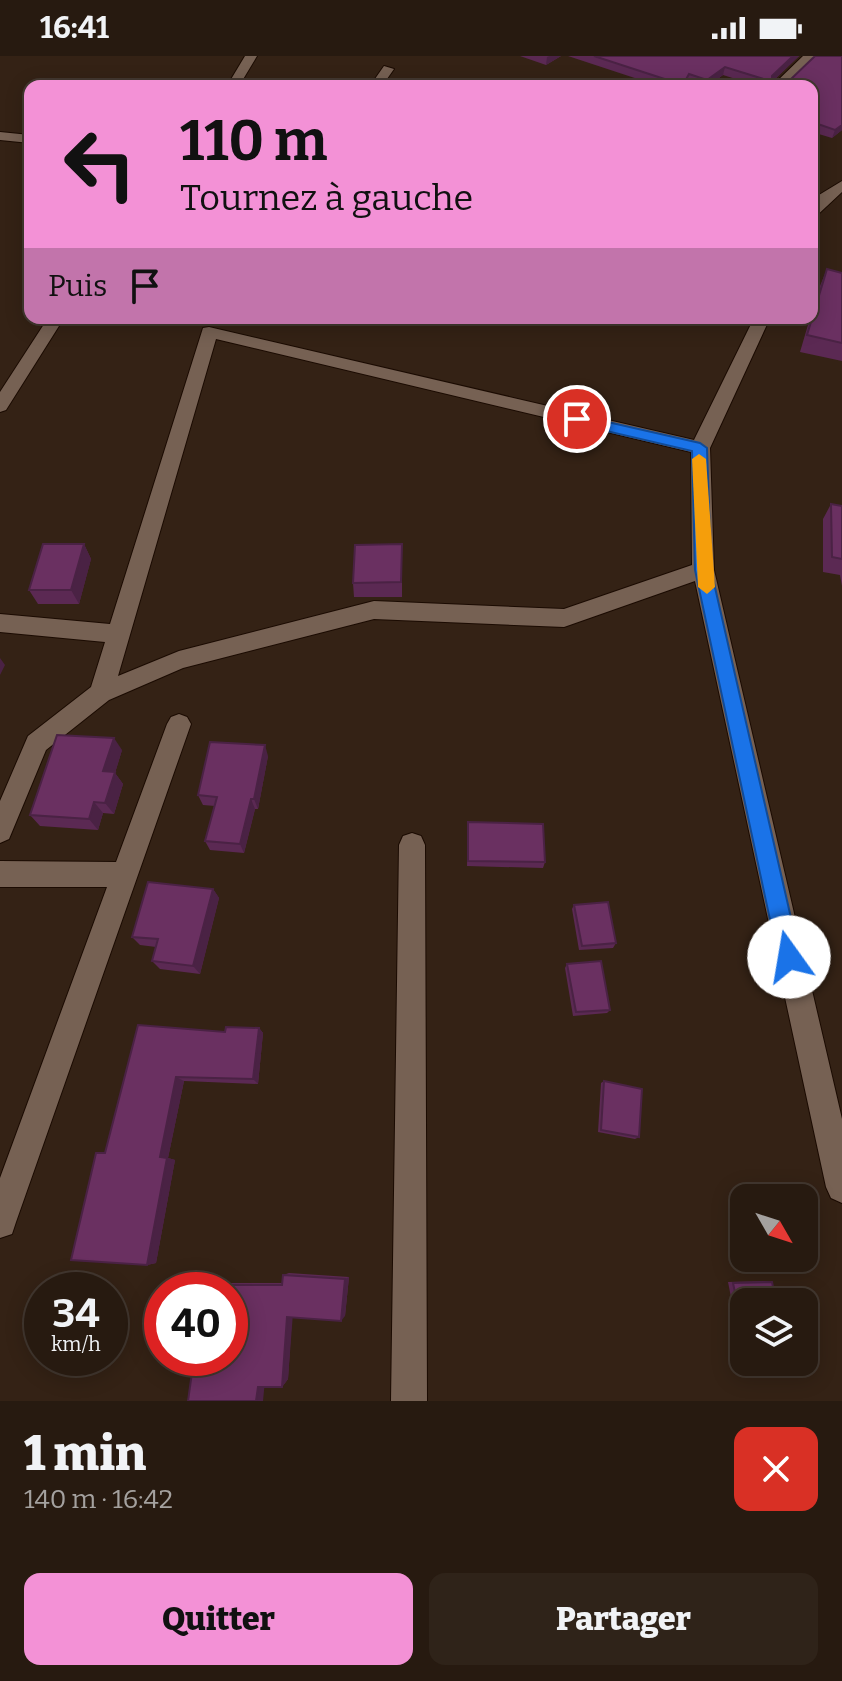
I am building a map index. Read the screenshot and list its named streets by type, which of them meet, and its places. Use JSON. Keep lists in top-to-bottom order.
{
  "north": "bottom right",
  "page": {
    "status": "16:41",
    "turn": ["110 m", "Tournez à gauche"],
    "then": "Puis",
    "speed": "34 km/h",
    "limit": "40",
    "heading": ["1 min", "140 m · 16:42"],
    "buttons": ["Quitter", "Partager"]
  }
}
